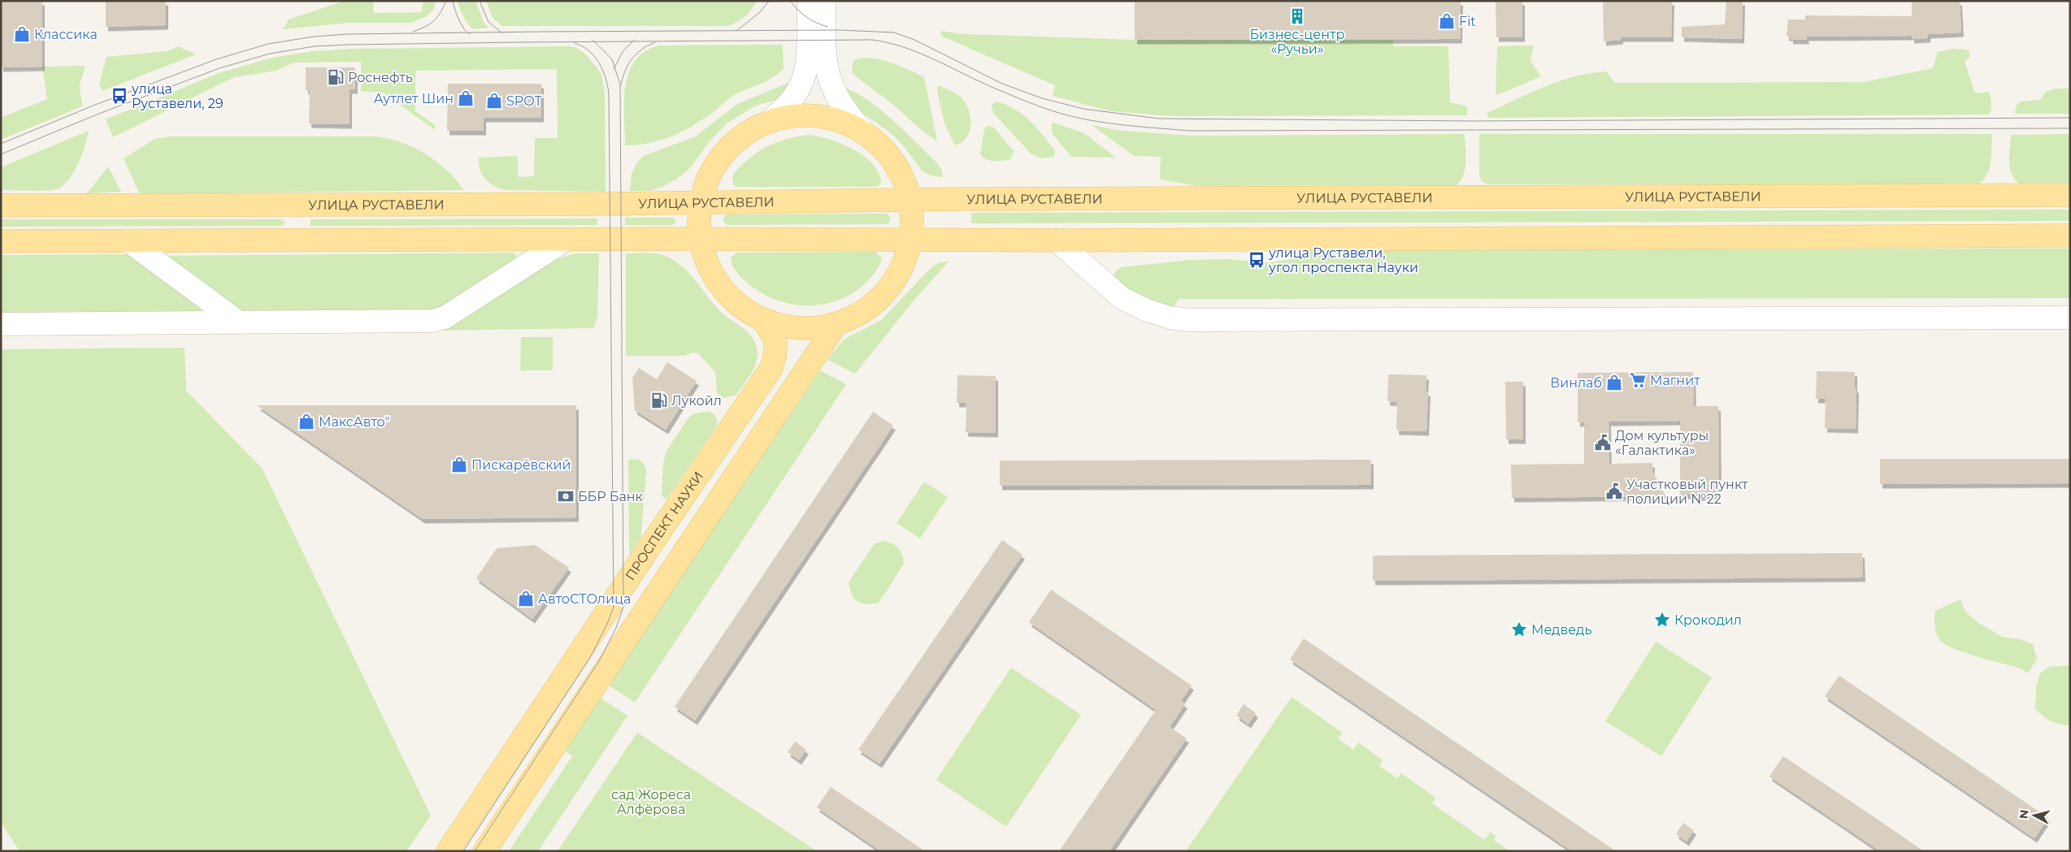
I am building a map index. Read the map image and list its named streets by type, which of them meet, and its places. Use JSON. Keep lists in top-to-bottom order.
{
  "streets": {
    "main road": ["УЛИЦА РУСТАВЕЛИ", "ПРОСПЕКТ НАУКИ"]
  },
  "crossings": [
    ["УЛИЦА РУСТАВЕЛИ", "ПРОСПЕКТ НАУКИ"]
  ],
  "parks": ["сад Жореса Алфёрова"],
  "places": {
    "building": ["Бизнес-центр «Ручьи»"],
    "shop": [
      "Fit",
      "Классика",
      "Аутлет Шин",
      "SPOT",
      "Винлаб",
      "МаксАвто\"",
      "Пискарёвский",
      "АвтоСТОлица"
    ],
    "fuel station": ["Роснефть", "Лукойл"],
    "bus stop": ["улица Руставели, 29", "улица Руставели, угол проспекта Науки"],
    "supermarket": ["Магнит"],
    "public building": ["Дом культуры «Галактика»", "Участковый пункт полиции №22"],
    "bank": ["ББР Банк"],
    "place": ["Крокодил", "Медведь"]
  },
  "north": "left"
}
